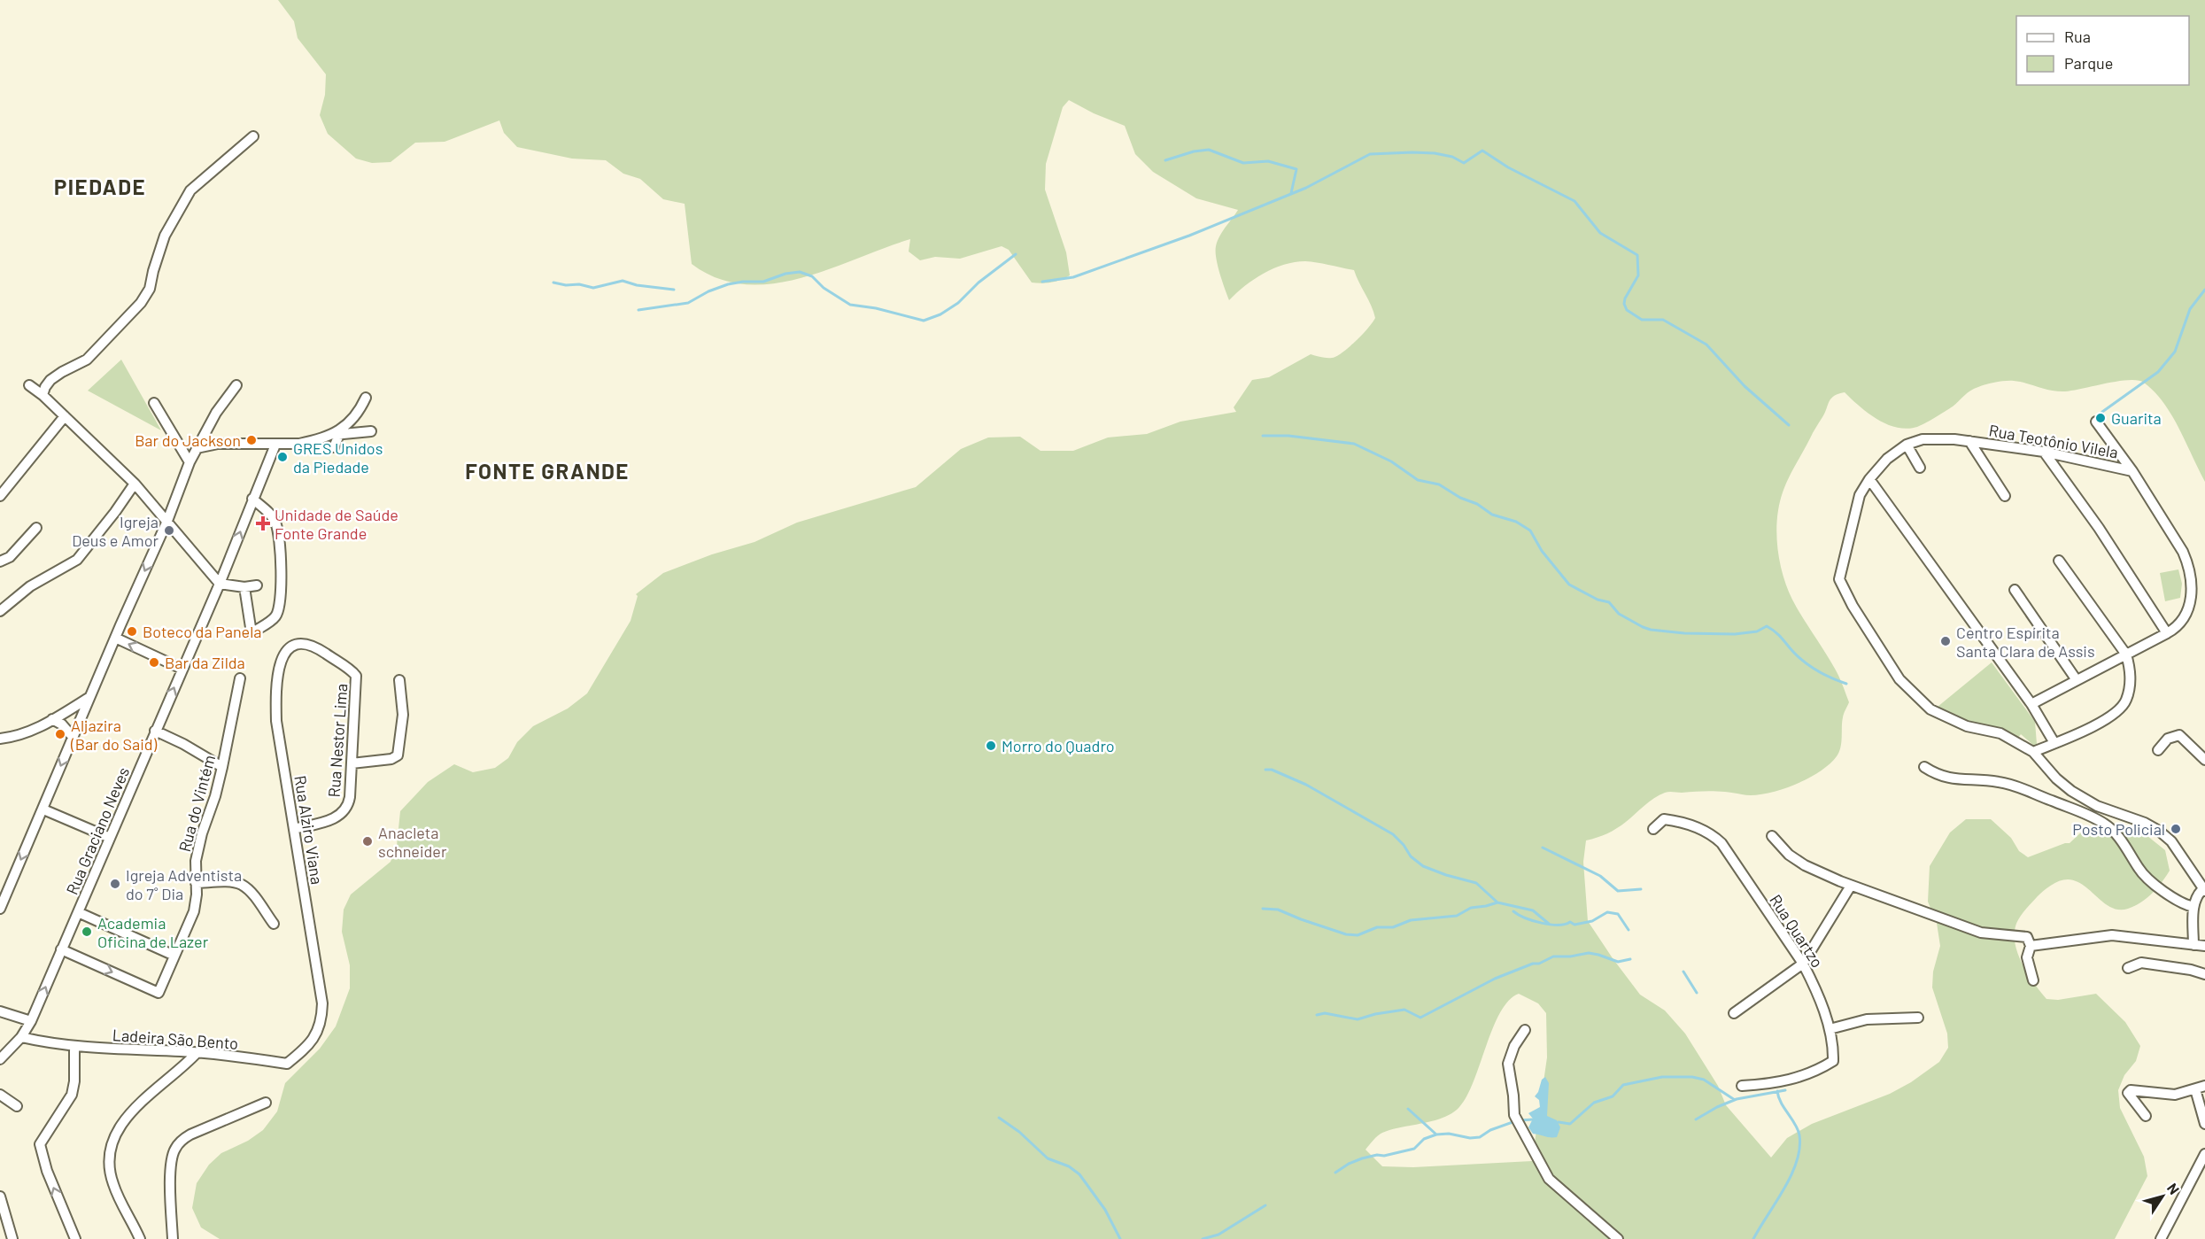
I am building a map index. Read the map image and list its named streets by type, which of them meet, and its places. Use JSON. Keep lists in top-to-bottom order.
{
  "streets": {
    "street": [
      "Rua Teotônio Vilela",
      "Rua Nestor Lima",
      "Rua do Vintém",
      "Rua Alziro Viana",
      "Rua Graciano Neves",
      "Rua Quartzo",
      "Ladeira São Bento"
    ]
  },
  "crossings": [
    ["Rua Nestor Lima", "Rua Alziro Viana"],
    ["Rua do Vintém", "Rua Graciano Neves"],
    ["Rua Alziro Viana", "Ladeira São Bento"],
    ["Rua Graciano Neves", "Ladeira São Bento"]
  ],
  "districts": ["PIEDADE", "FONTE GRANDE"],
  "places": {
    "other": [
      "Guarita",
      "Bar do Jackson",
      "GRES Unidos da Piedade",
      "Igreja Deus e Amor",
      "Boteco da Panela",
      "Centro Espírita Santa Clara de Assis",
      "Bar da Zilda",
      "Aljazira (Bar do Said)",
      "Morro do Quadro",
      "Posto Policial",
      "Anacleta schneider",
      "Igreja Adventista do 7˚ Dia",
      "Academia Oficina de Lazer"
    ],
    "health": ["Unidade de Saúde Fonte Grande"]
  },
  "legend": ["Rua", "Parque"],
  "north": "top right"
}
